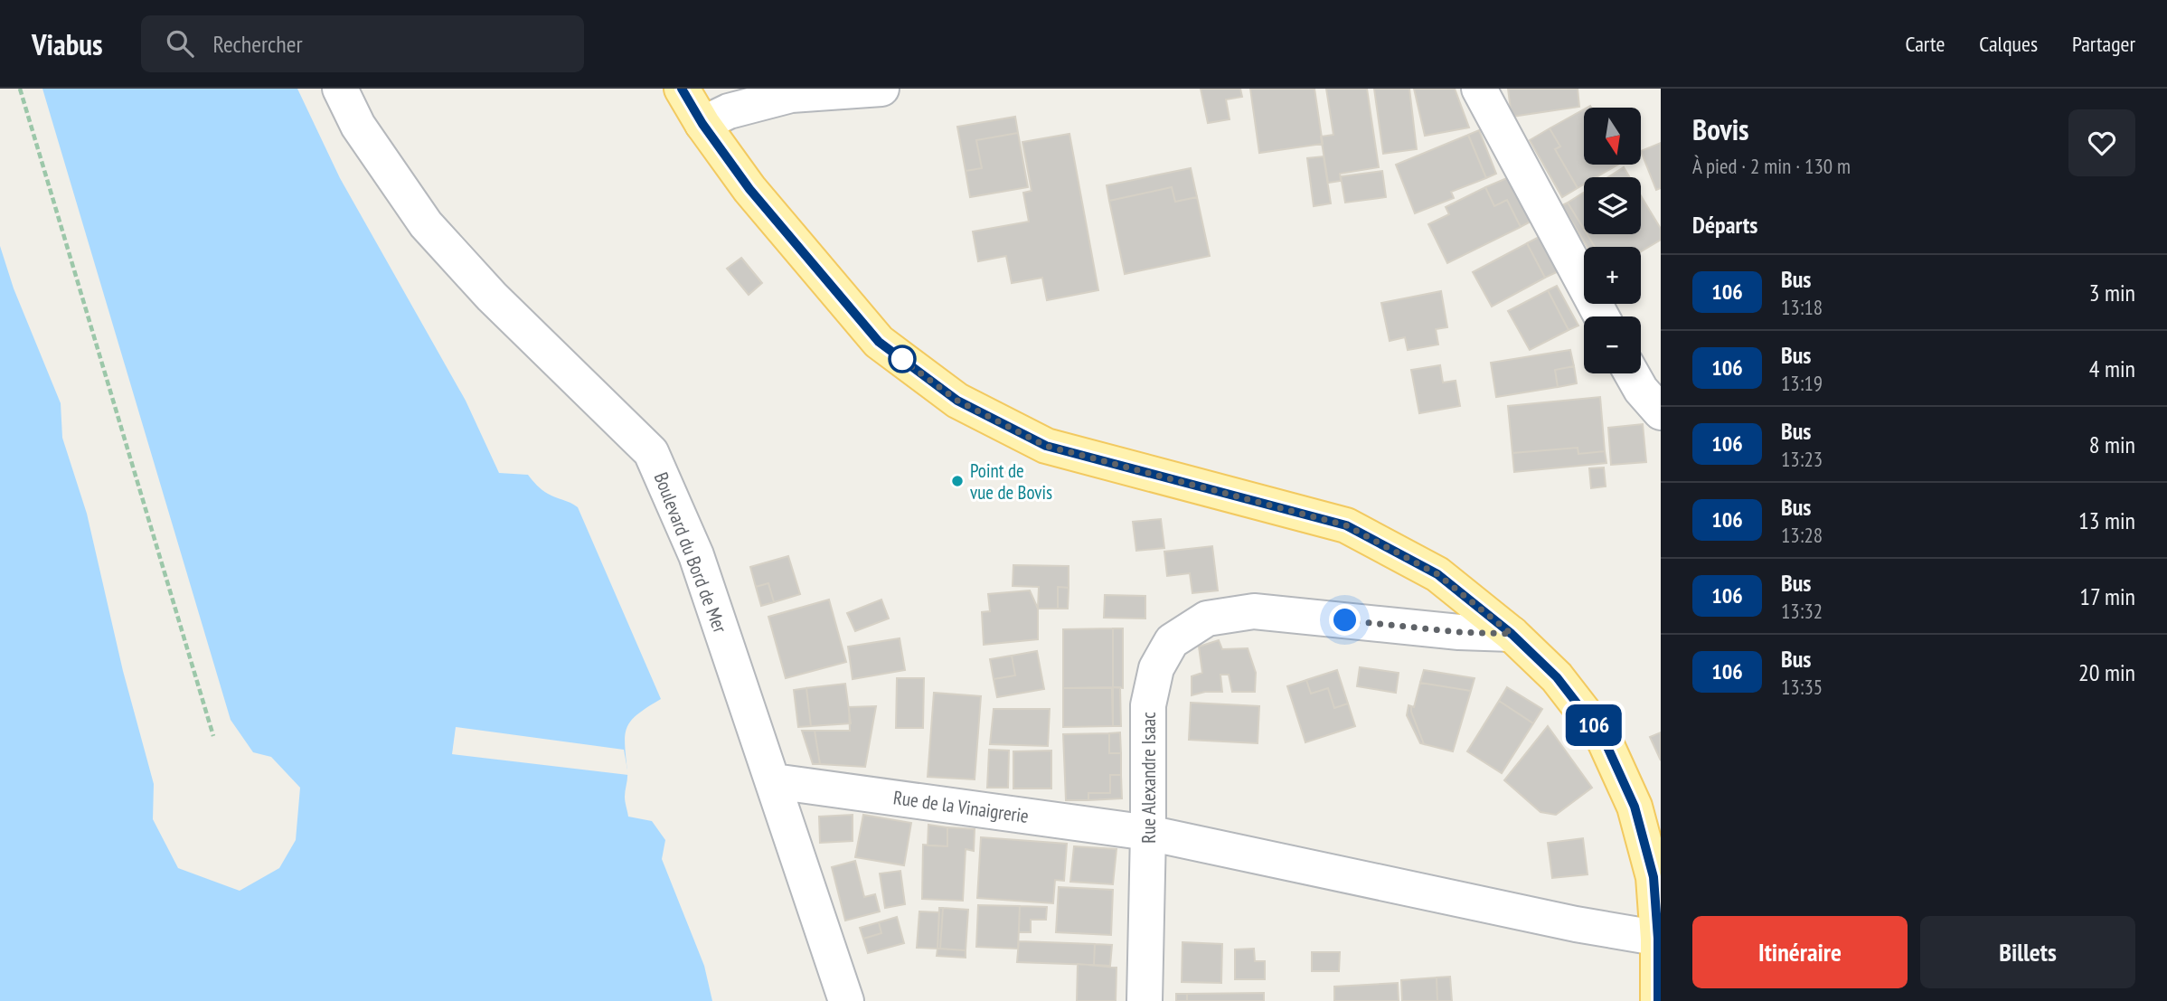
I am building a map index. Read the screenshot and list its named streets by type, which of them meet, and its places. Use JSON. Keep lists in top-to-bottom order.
{
  "streets": {
    "street": ["Boulevard du Bord de Mer", "Rue Alexandre Isaac", "Rue de la Vinaigrerie"]
  },
  "crossings": [
    ["Boulevard du Bord de Mer", "Rue de la Vinaigrerie"],
    ["Rue Alexandre Isaac", "Rue de la Vinaigrerie"]
  ],
  "places": ["Point de vue de Bovis"],
  "lines": ["bus line 106"],
  "north": "bottom",
  "page": {
    "header": "Viabus",
    "search": "Rechercher",
    "nav": ["Carte", "Calques", "Partager"],
    "on_map": "106",
    "heading": [
      ["Bovis", "À pied · 2 min · 130 m"],
      "Départs"
    ],
    "map_buttons": ["+", "−"],
    "list": [
      {
        "mark": "106",
        "name": "Bus",
        "note": "13:18",
        "value": "3 min"
      },
      {
        "mark": "106",
        "name": "Bus",
        "note": "13:19",
        "value": "4 min"
      },
      {
        "mark": "106",
        "name": "Bus",
        "note": "13:23",
        "value": "8 min"
      },
      {
        "mark": "106",
        "name": "Bus",
        "note": "13:28",
        "value": "13 min"
      },
      {
        "mark": "106",
        "name": "Bus",
        "note": "13:32",
        "value": "17 min"
      },
      {
        "mark": "106",
        "name": "Bus",
        "note": "13:35",
        "value": "20 min"
      }
    ],
    "buttons": ["Itinéraire", "Billets"]
  }
}
